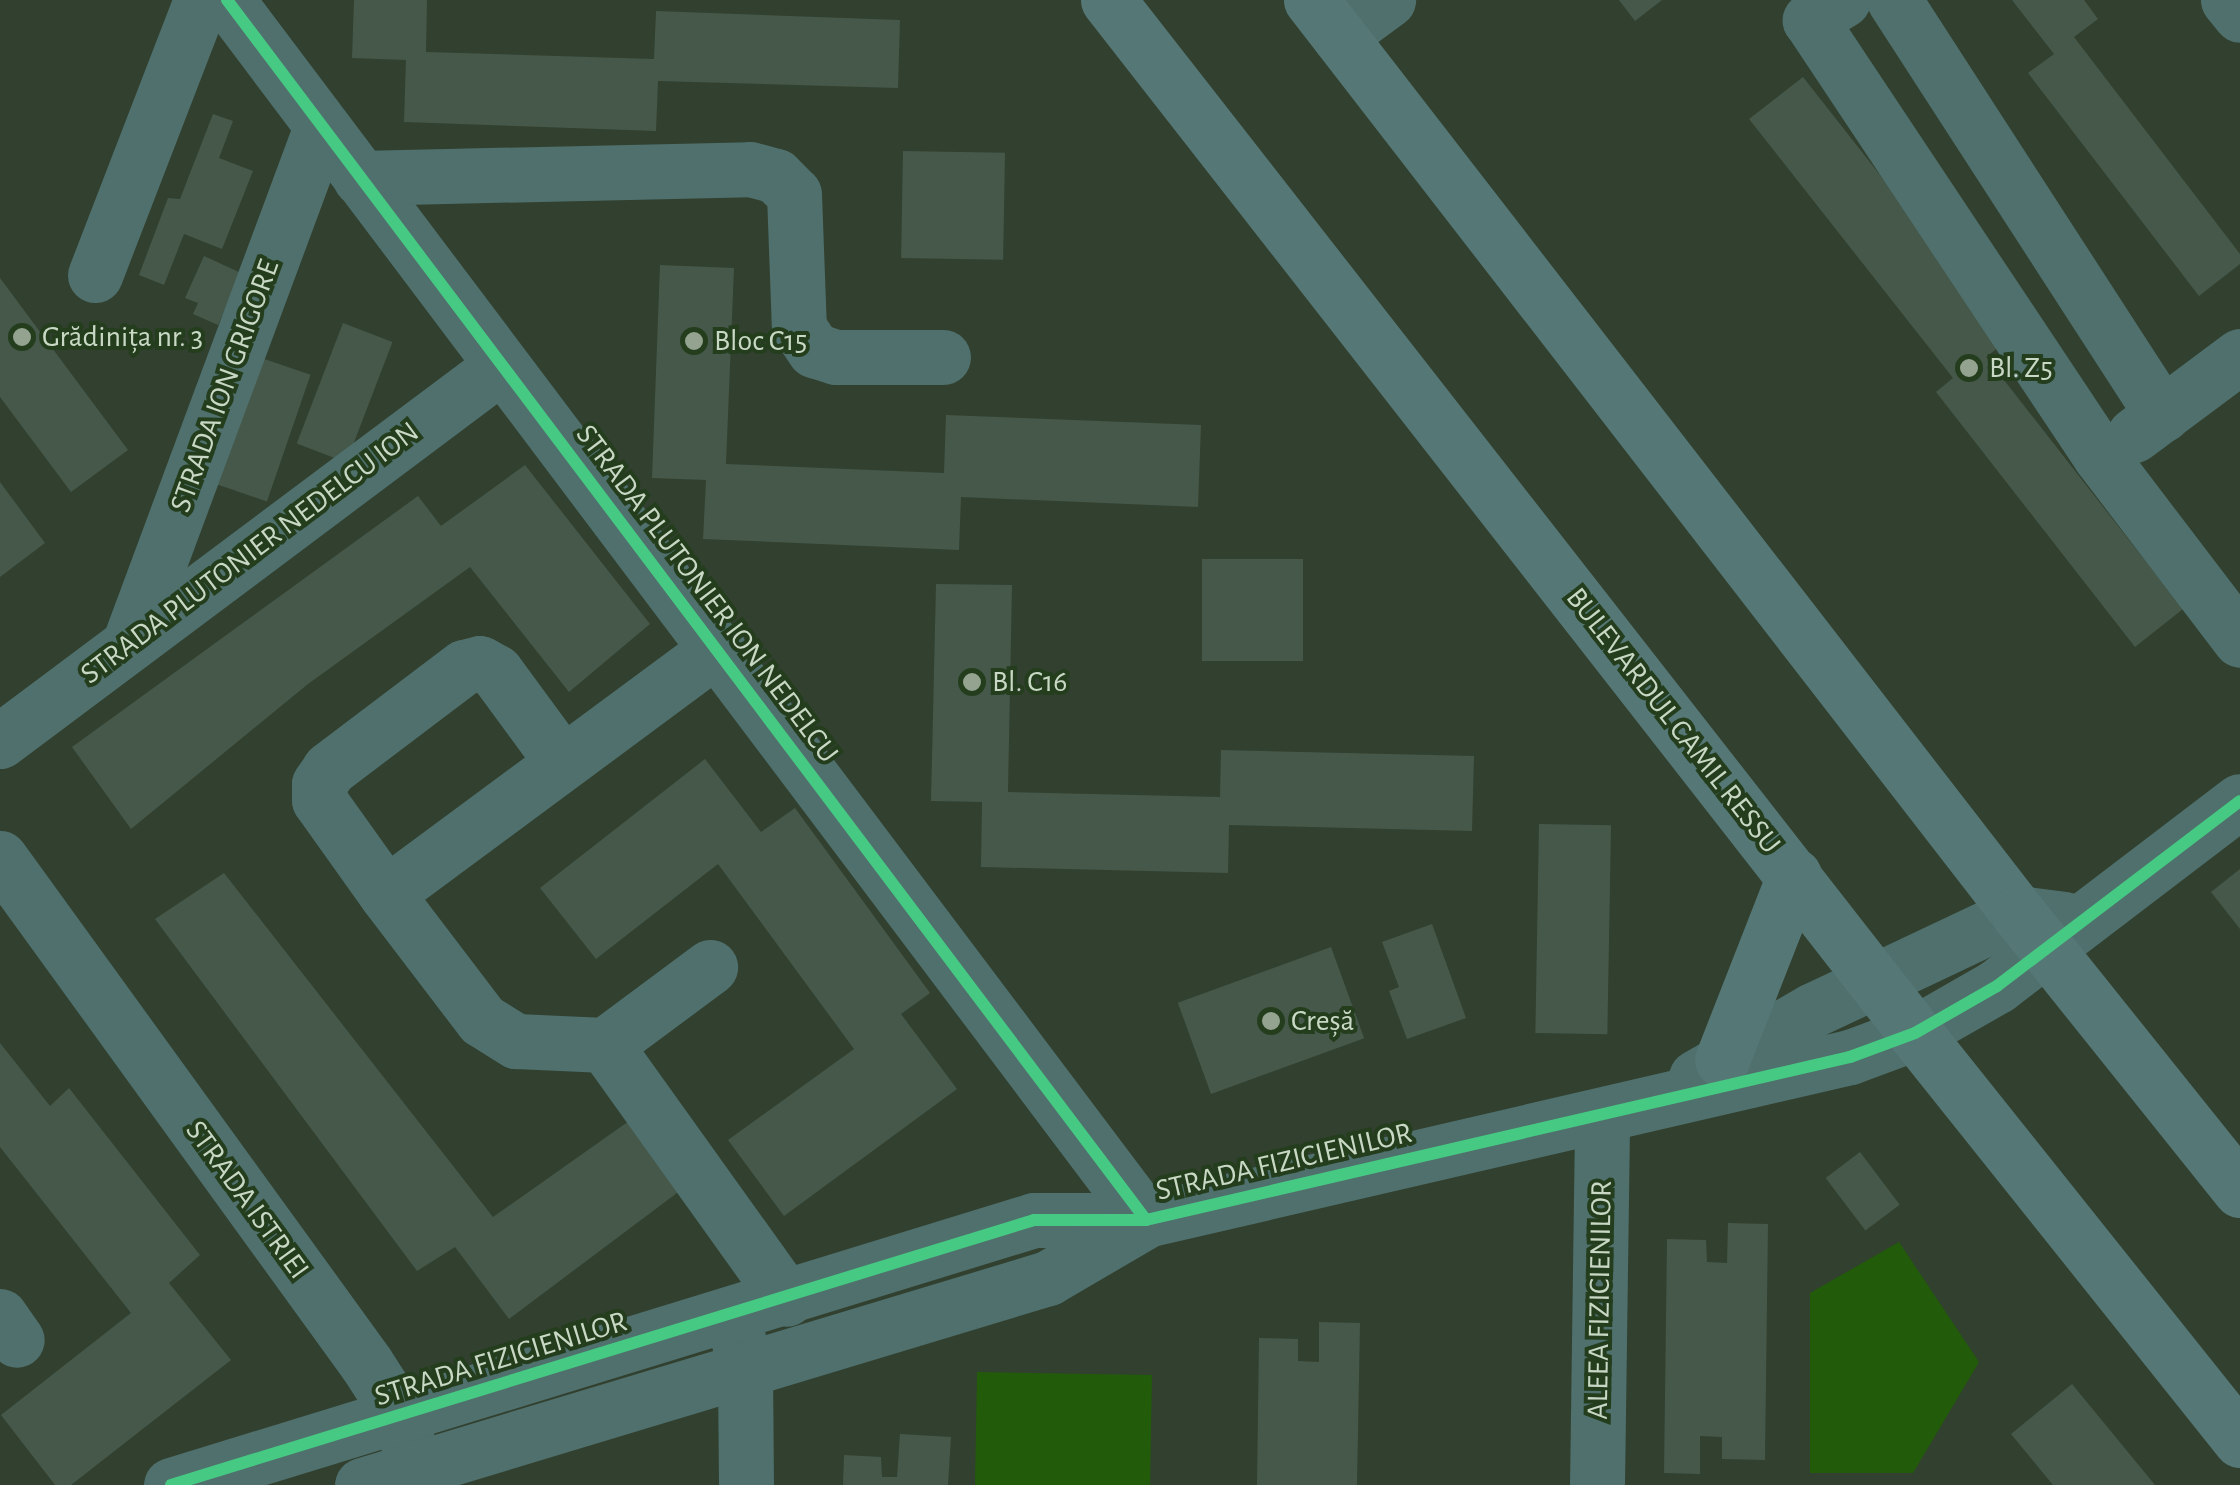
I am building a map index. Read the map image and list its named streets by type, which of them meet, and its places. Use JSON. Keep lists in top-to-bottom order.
{
  "streets": {
    "main road": ["BULEVARDUL CAMIL RESSU"],
    "street": [
      "STRADA ION GRIGORE",
      "STRADA PLUTONIER NEDELCU ION",
      "STRADA PLUTONIER ION NEDELCU",
      "STRADA FIZICIENILOR",
      "STRADA ISTRIEI",
      "ALEEA FIZICIENILOR"
    ]
  },
  "crossings": [
    ["STRADA ION GRIGORE", "STRADA PLUTONIER NEDELCU ION"],
    ["STRADA ION GRIGORE", "STRADA PLUTONIER ION NEDELCU"],
    ["STRADA PLUTONIER NEDELCU ION", "STRADA PLUTONIER ION NEDELCU"],
    ["STRADA PLUTONIER ION NEDELCU", "STRADA FIZICIENILOR"],
    ["BULEVARDUL CAMIL RESSU", "STRADA FIZICIENILOR"],
    ["STRADA FIZICIENILOR", "STRADA ISTRIEI"],
    ["STRADA FIZICIENILOR", "ALEEA FIZICIENILOR"]
  ],
  "places": [
    "Grădinița nr. 3",
    "Bloc C15",
    "Bl. Z5",
    "Bl. C16",
    "Creșă"
  ]
}
